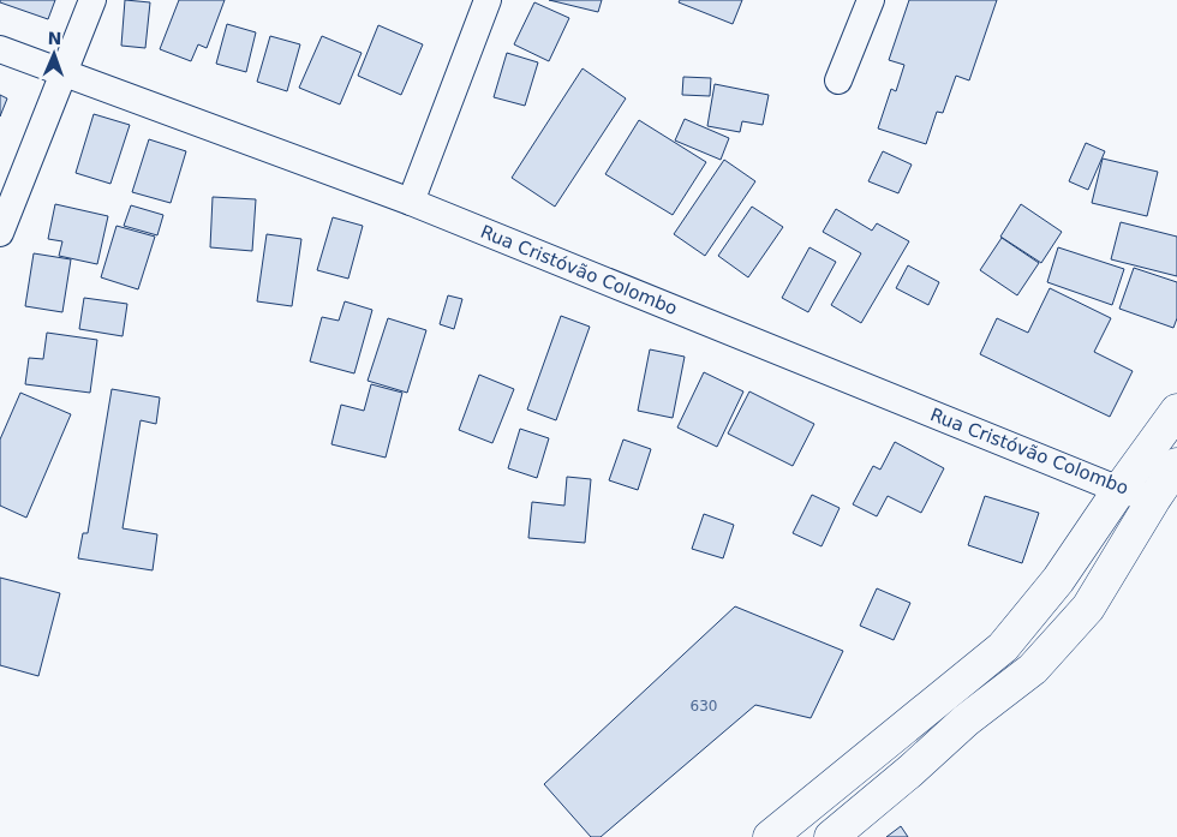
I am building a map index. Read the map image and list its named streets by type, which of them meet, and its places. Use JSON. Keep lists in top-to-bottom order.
{
  "streets": {
    "street": ["Rua Cristóvão Colombo"]
  },
  "house_numbers": ["630"],
  "north": "top"
}
